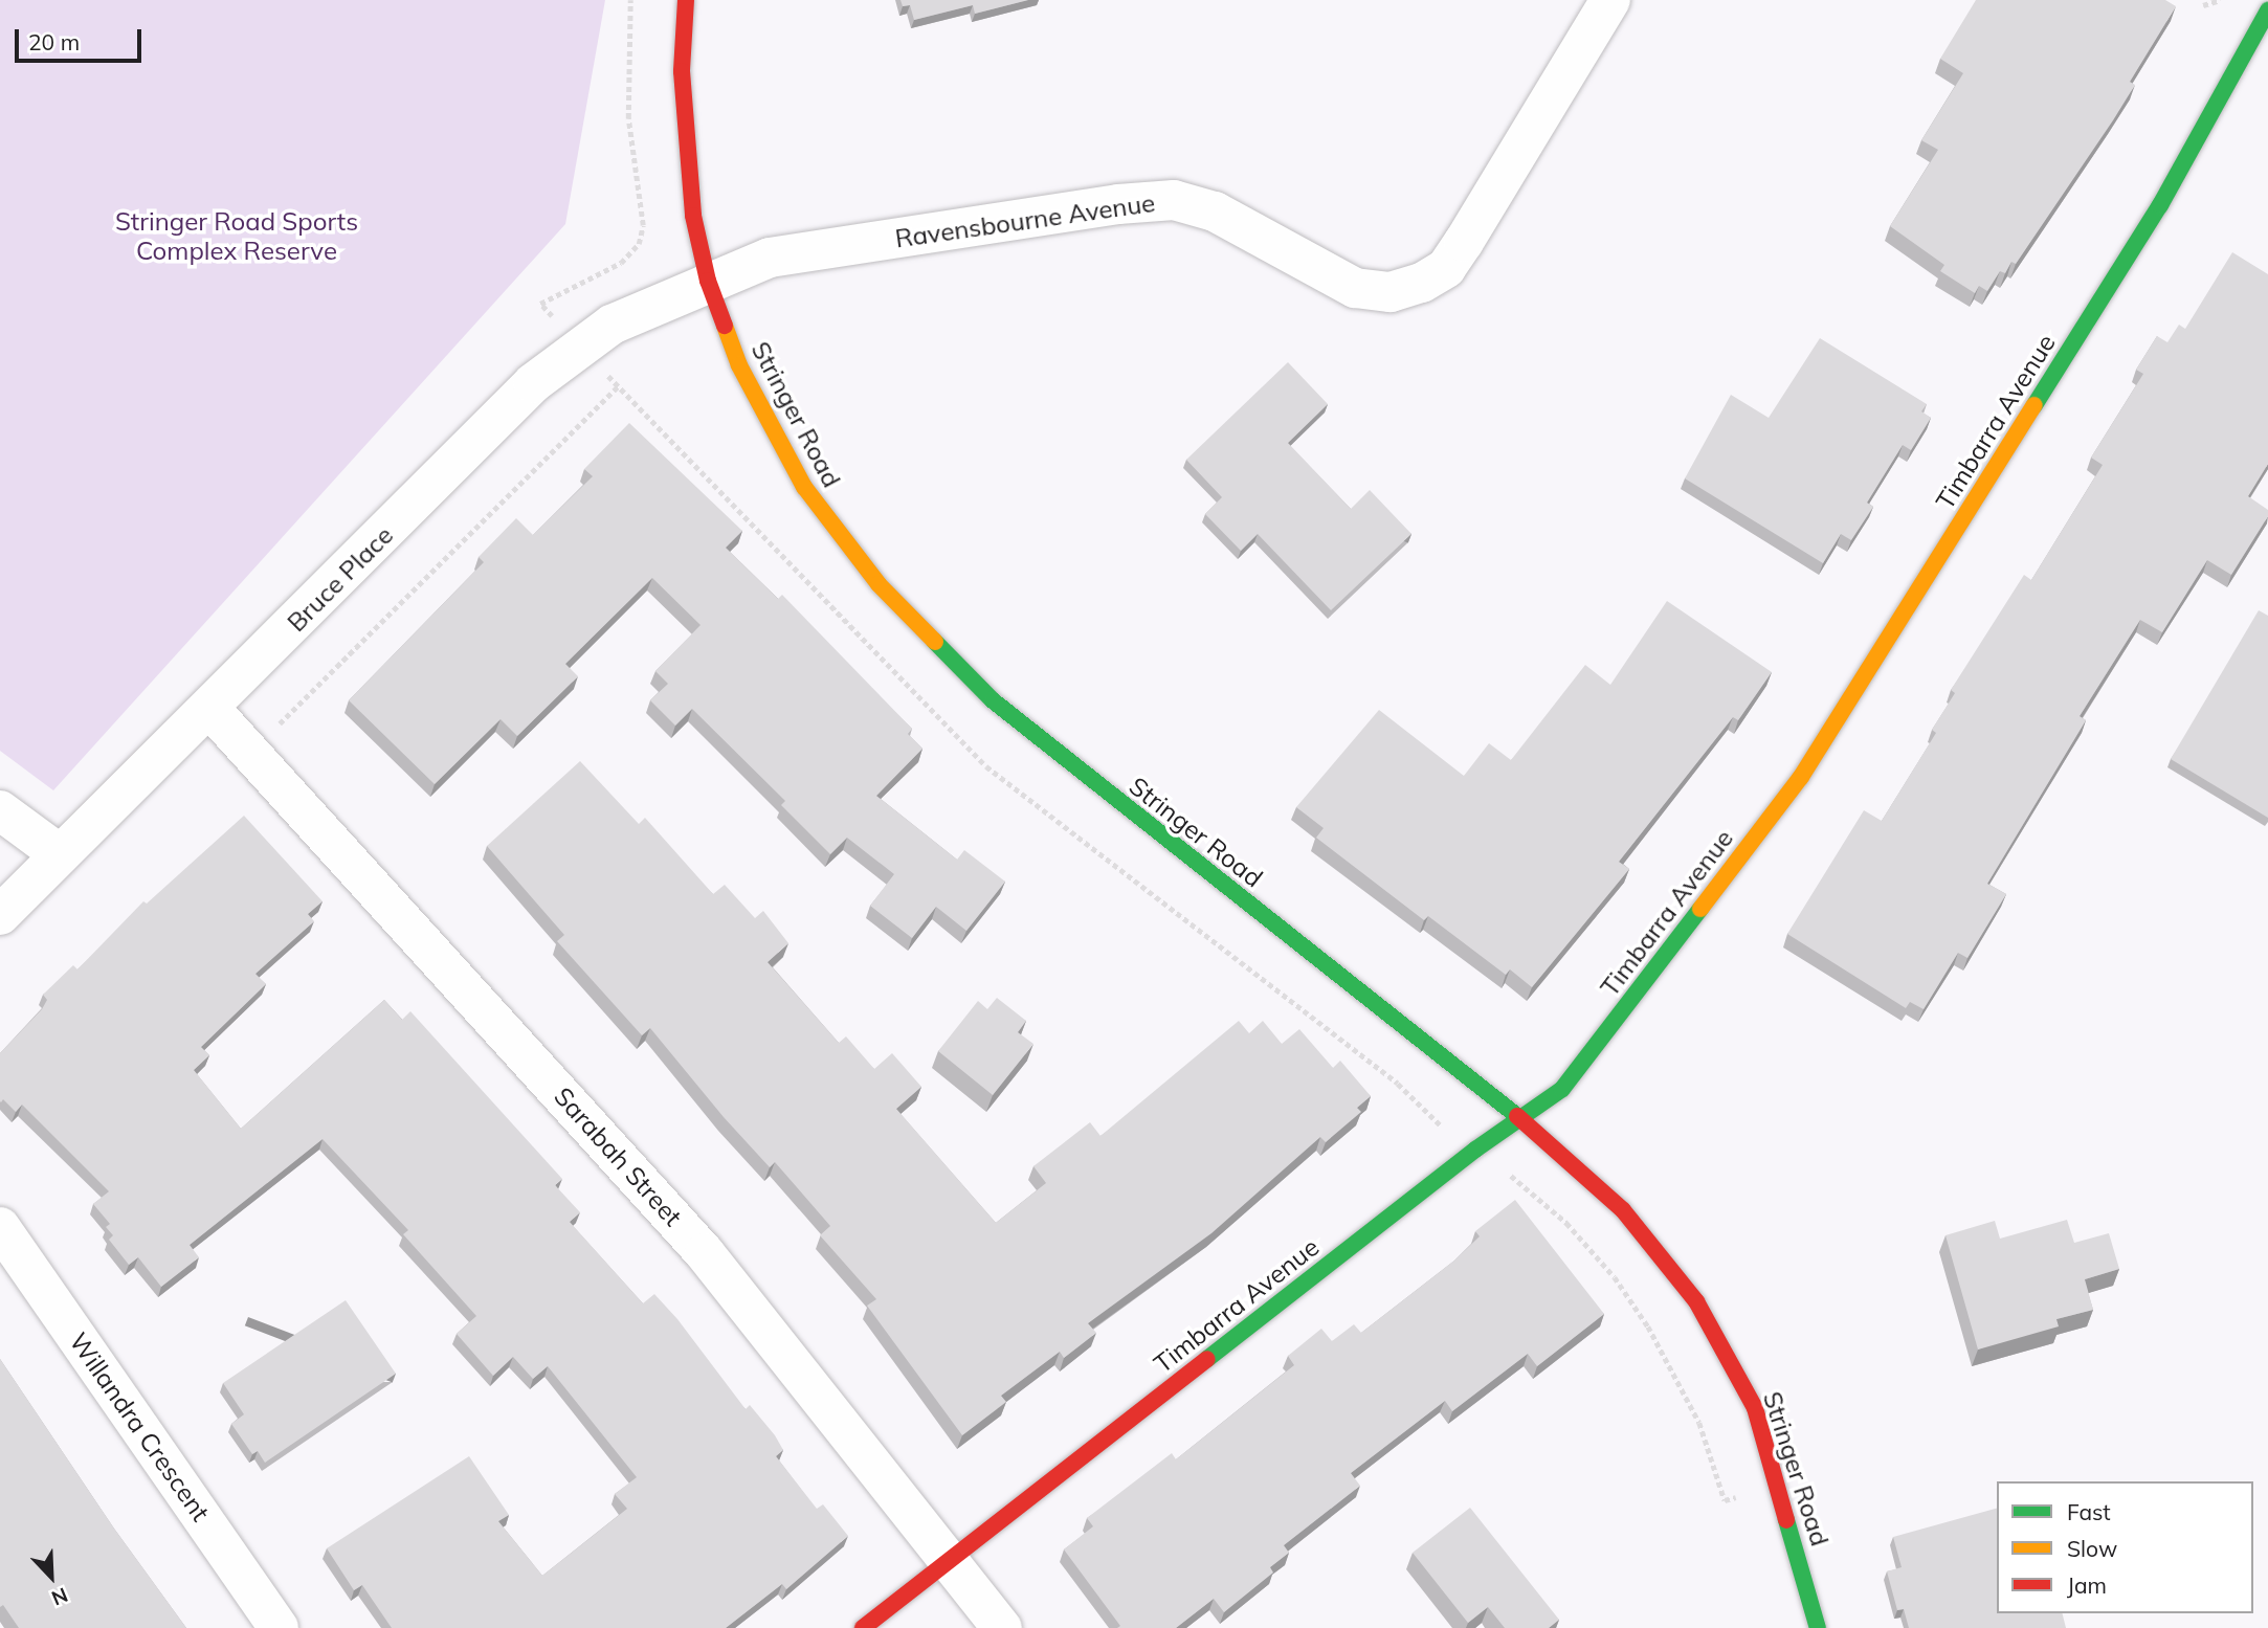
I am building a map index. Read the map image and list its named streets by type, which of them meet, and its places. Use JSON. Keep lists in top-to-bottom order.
{
  "streets": {
    "street": [
      "Ravensbourne Avenue",
      "Stringer Road",
      "Timbarra Avenue",
      "Bruce Place",
      "Sarabah Street",
      "Willandra Crescent"
    ]
  },
  "crossings": [
    ["Ravensbourne Avenue", "Stringer Road"],
    ["Ravensbourne Avenue", "Bruce Place"],
    ["Stringer Road", "Timbarra Avenue"],
    ["Stringer Road", "Bruce Place"],
    ["Timbarra Avenue", "Sarabah Street"],
    ["Bruce Place", "Sarabah Street"]
  ],
  "parks": ["Stringer Road Sports Complex Reserve"],
  "legend": ["Fast", "Slow", "Jam"],
  "scale_bar": "20 m",
  "north": "bottom right"
}
